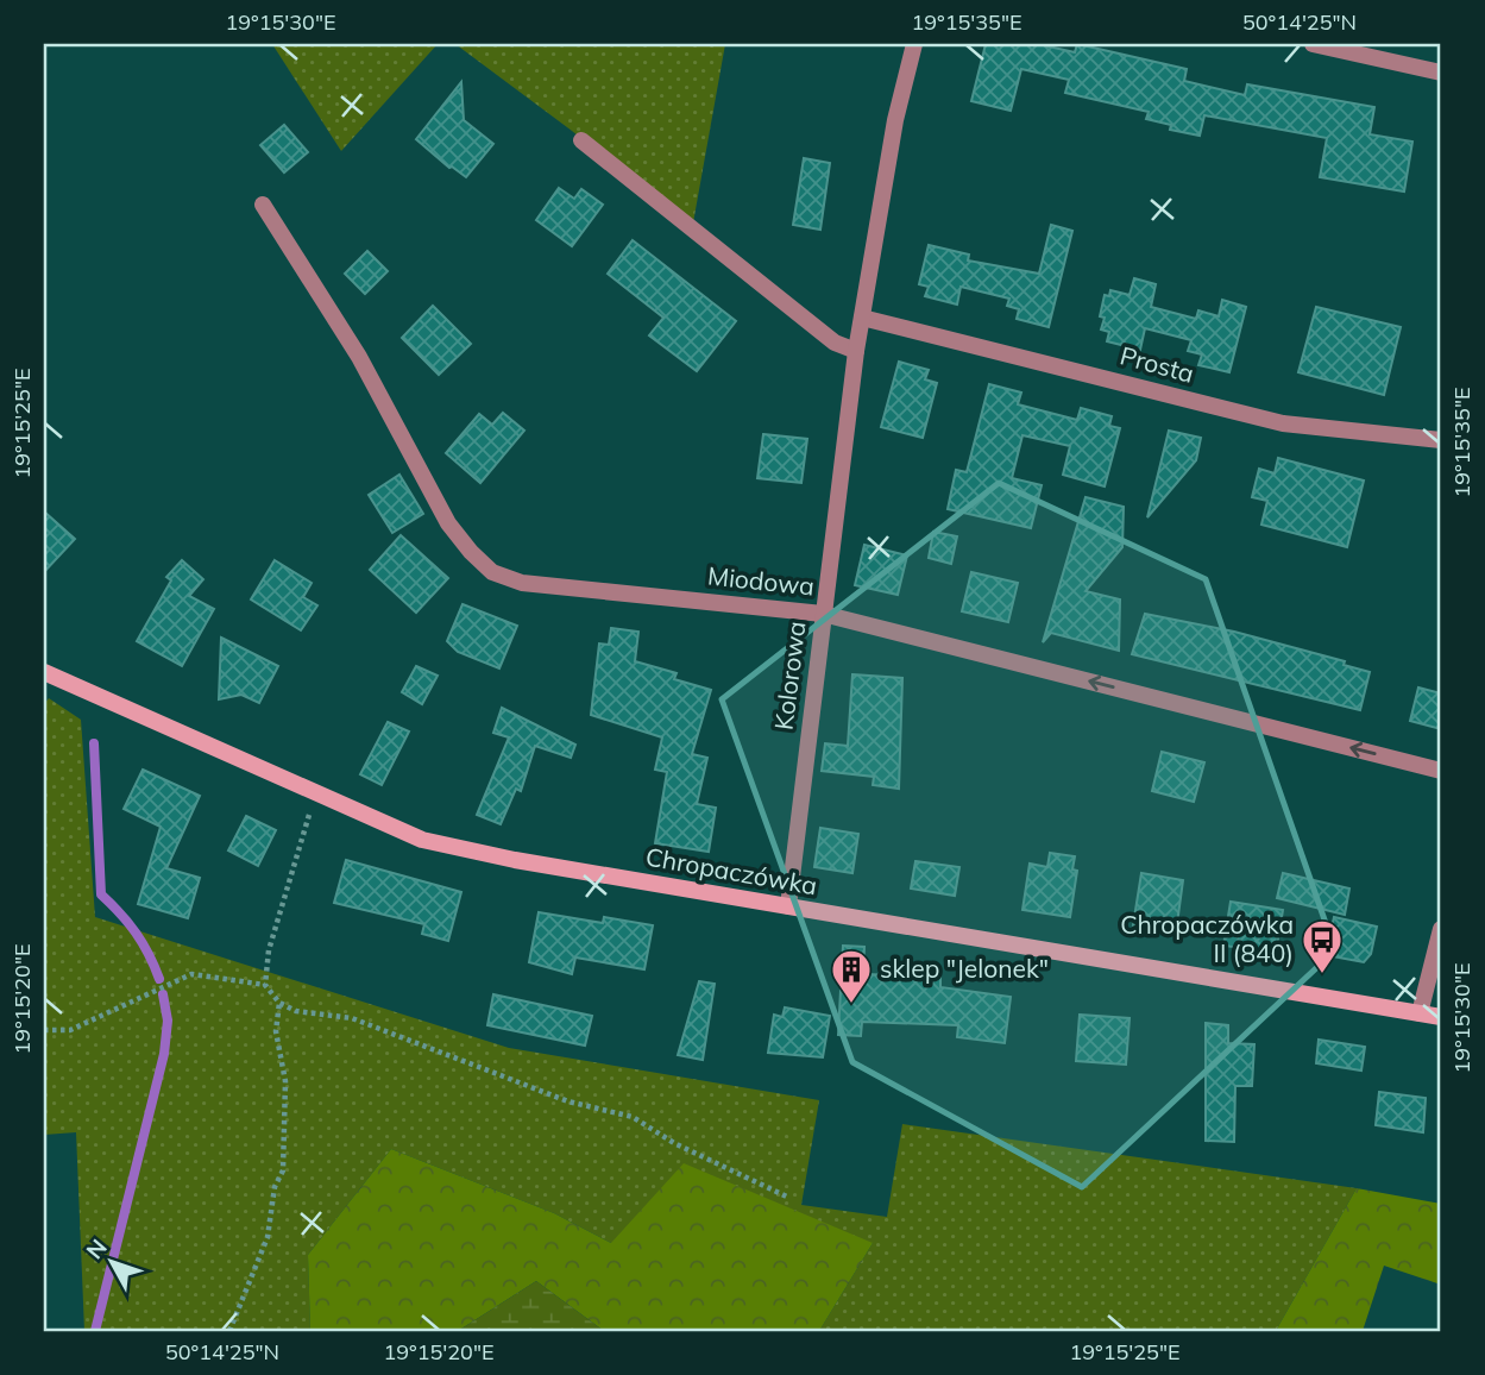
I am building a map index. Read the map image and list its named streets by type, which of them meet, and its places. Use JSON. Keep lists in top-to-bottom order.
{
  "streets": {
    "street": [
      "Prosta",
      "Miodowa",
      "Kolorowa",
      "Chropaczówka"
    ]
  },
  "crossings": [
    ["Prosta", "Kolorowa"],
    ["Miodowa", "Kolorowa"],
    ["Kolorowa", "Chropaczówka"]
  ],
  "one_way": ["Miodowa"],
  "places": {
    "bus stop": ["Chropaczówka II (840)"],
    "building": ["sklep \"Jelonek\""]
  },
  "north": "top left",
  "coordinates": [
    "19°15'30\"E",
    "19°15'35\"E",
    "50°14'25\"N",
    "19°15'25\"E",
    "19°15'20\"E"
  ]
}
